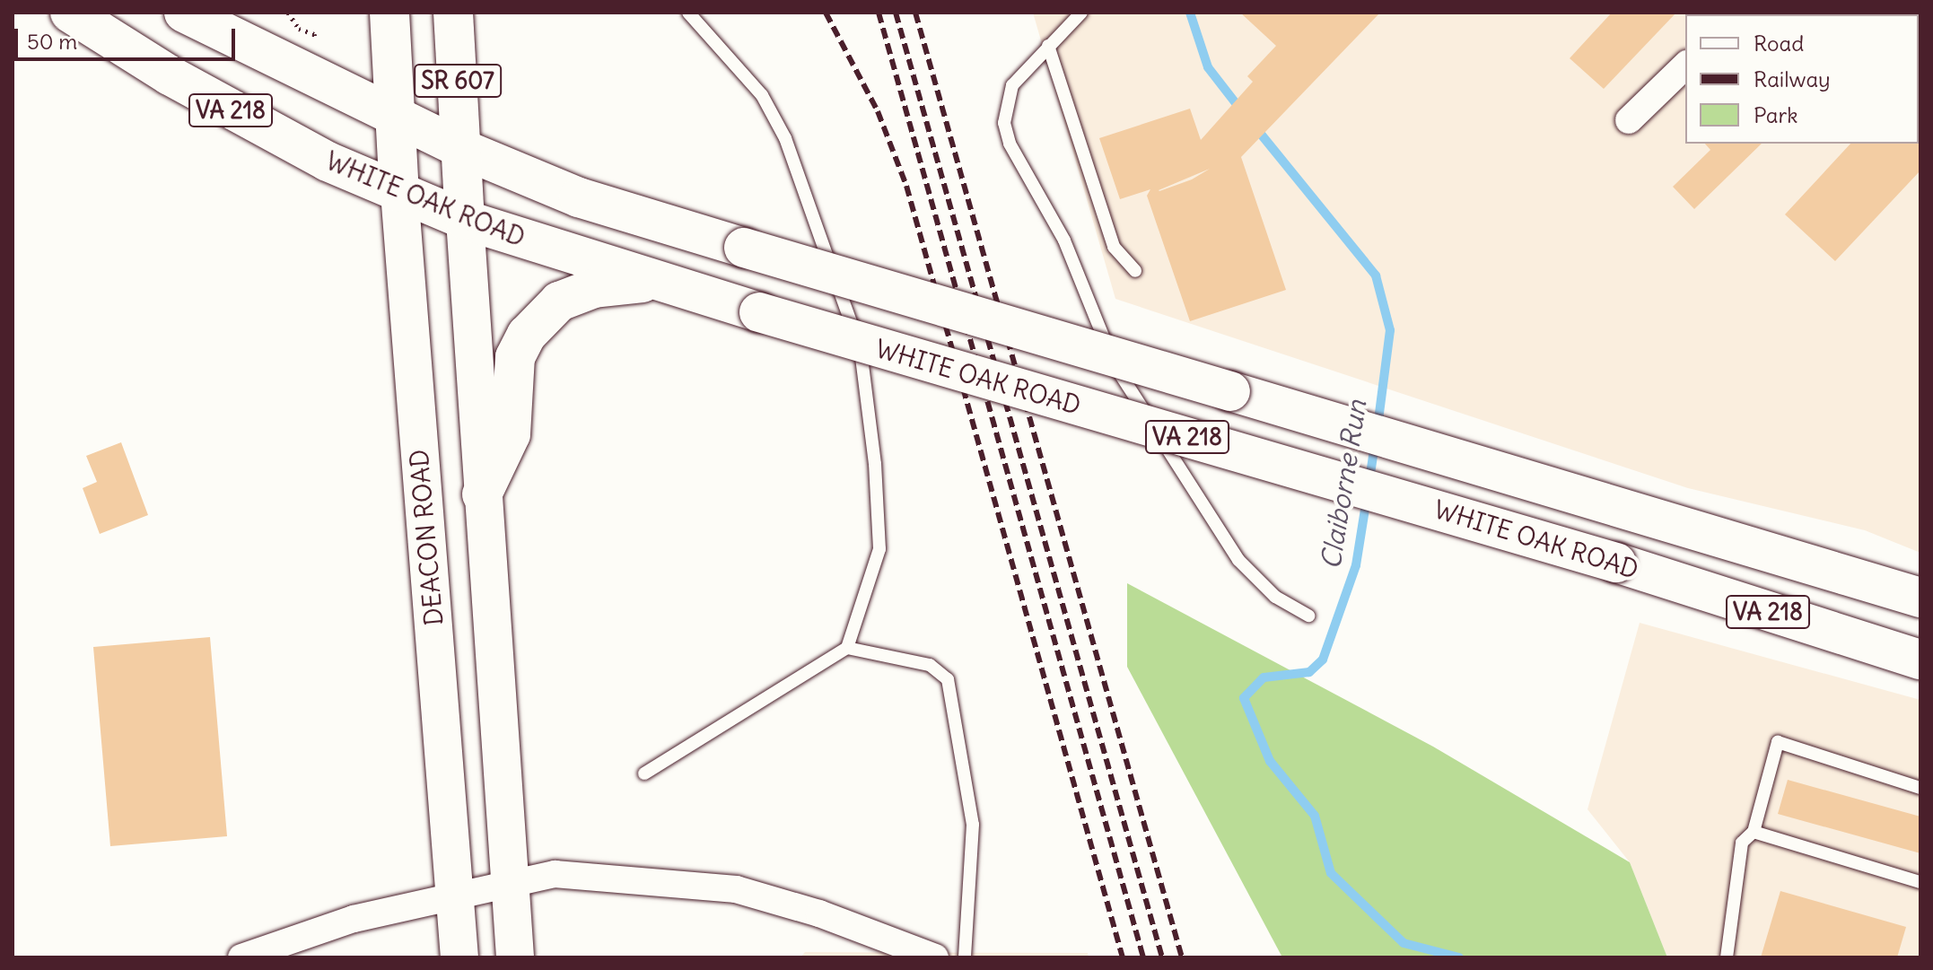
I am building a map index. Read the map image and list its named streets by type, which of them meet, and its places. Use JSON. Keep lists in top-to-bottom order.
{
  "streets": {
    "main road": [
      "SR 607",
      "VA 218",
      "WHITE OAK ROAD",
      "DEACON ROAD"
    ]
  },
  "crossings": [
    ["SR 607", "VA 218"],
    ["SR 607", "WHITE OAK ROAD"],
    ["SR 607", "DEACON ROAD"],
    ["VA 218", "DEACON ROAD"],
    ["WHITE OAK ROAD", "DEACON ROAD"]
  ],
  "water": ["Claiborne Run"],
  "legend": ["Road", "Railway", "Park"],
  "scale_bar": "50 m"
}
